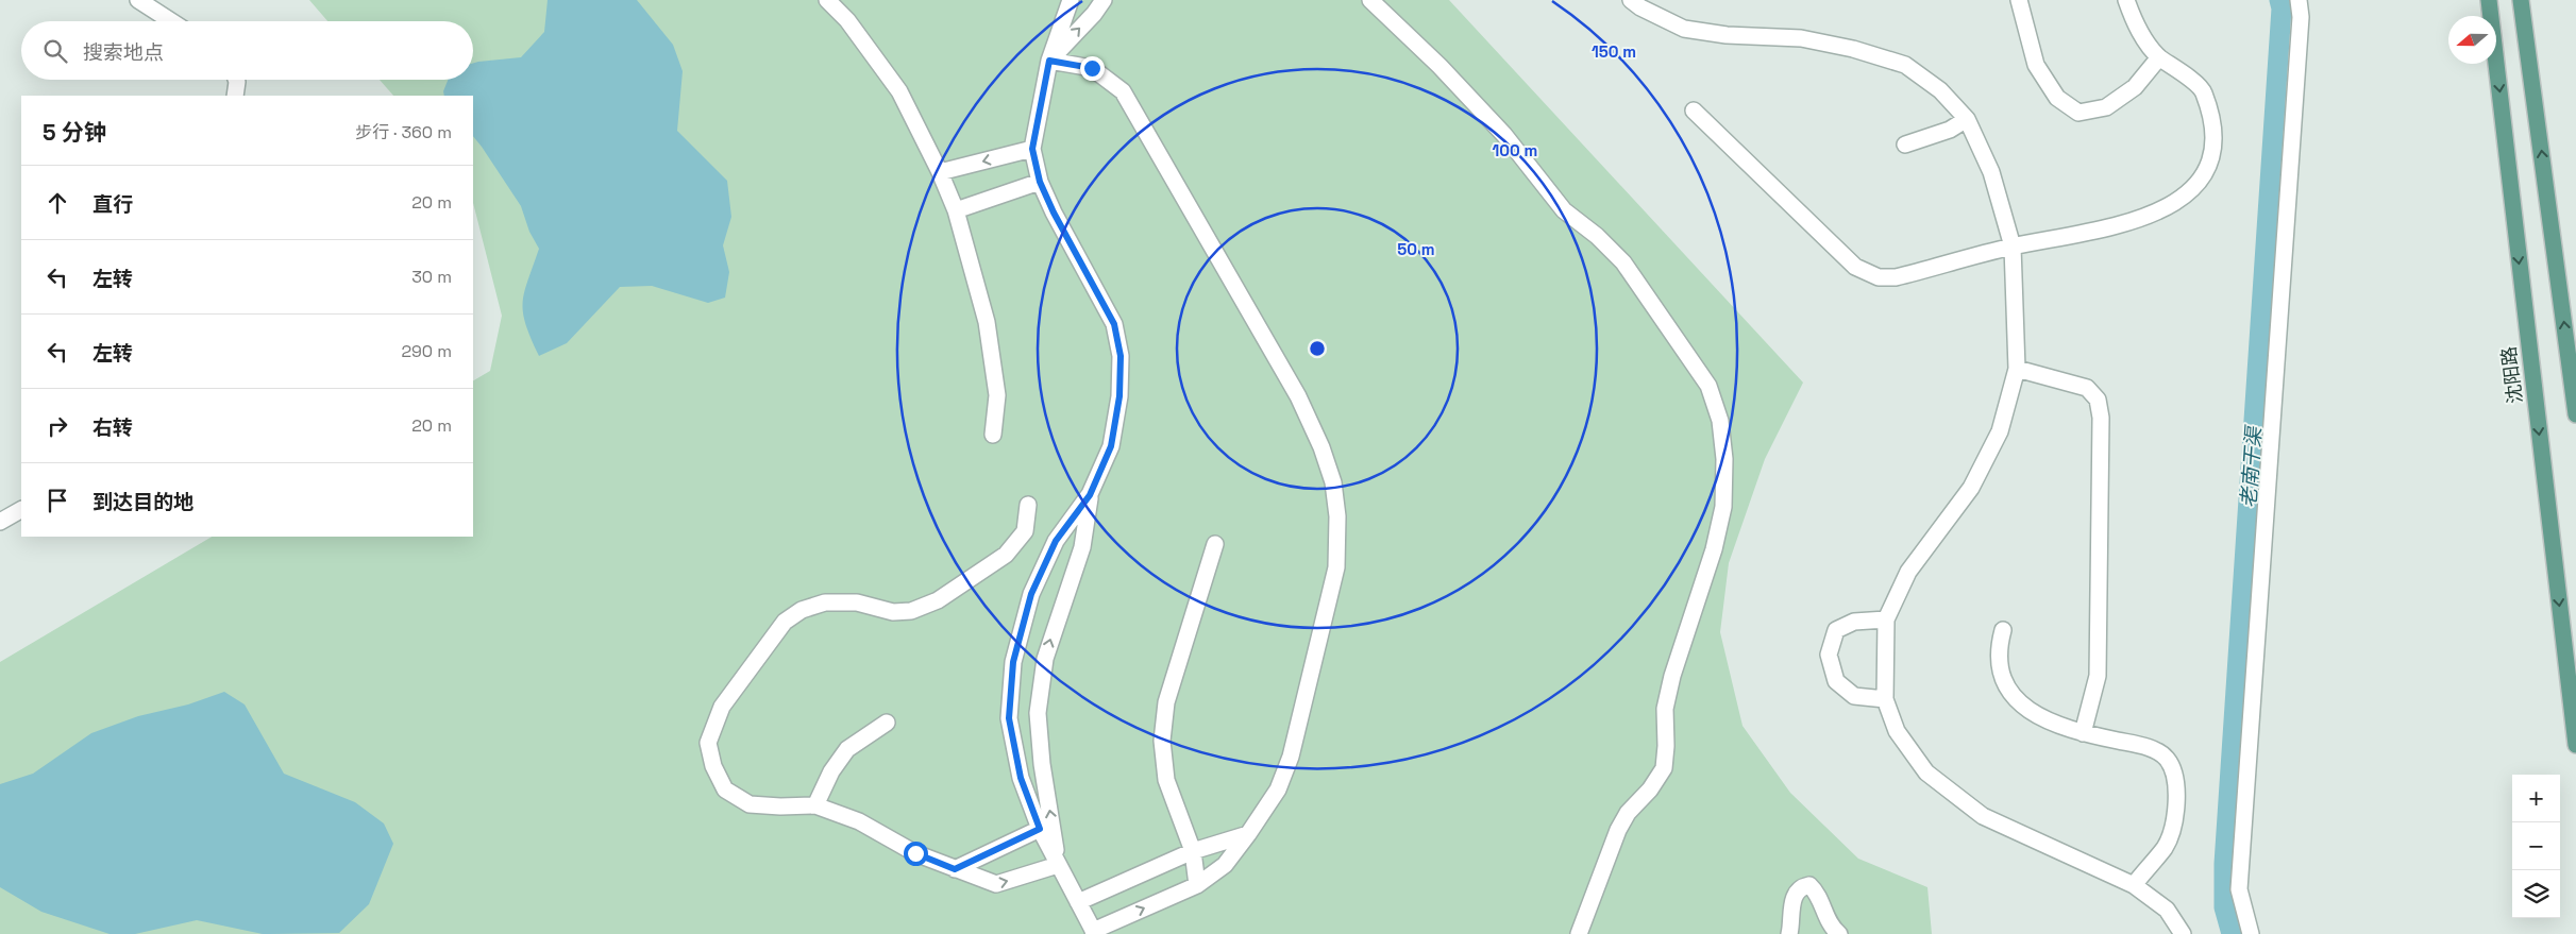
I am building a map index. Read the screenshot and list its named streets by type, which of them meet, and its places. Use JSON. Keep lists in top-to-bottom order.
{
  "streets": {
    "main road": ["沈阳路"]
  },
  "water": ["老南干渠"],
  "north": "left",
  "page": {
    "search": "搜索地点",
    "heading": ["5 分钟", "步行 · 360 m"],
    "list": [
      ["直行", "20 m"],
      ["左转", "30 m"],
      ["左转", "290 m"],
      ["右转", "20 m"],
      "到达目的地"
    ],
    "map_buttons": ["+", "−"]
  },
  "rings": ["150 m", "100 m", "50 m"]
}
